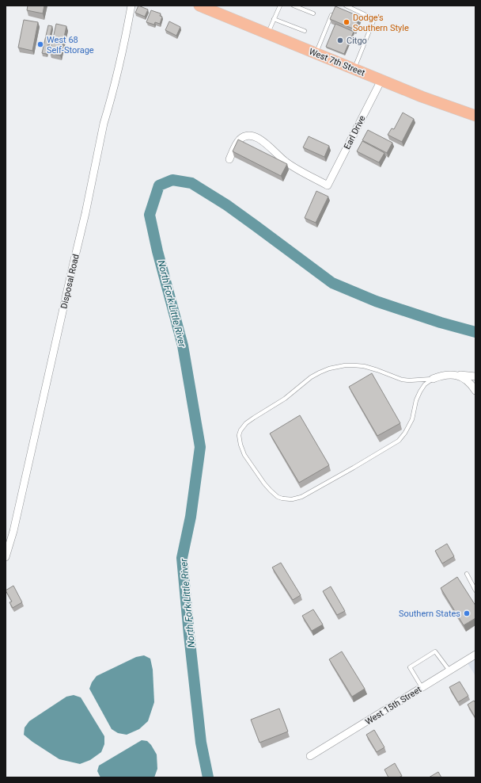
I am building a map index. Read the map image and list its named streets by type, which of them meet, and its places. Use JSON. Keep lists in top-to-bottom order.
{
  "streets": {
    "main road": ["West 7th Street"],
    "street": ["Earl Drive", "Disposal Road", "West 15th Street"]
  },
  "crossings": [
    ["West 7th Street", "Earl Drive"]
  ],
  "water": ["North Fork Little River"],
  "places": [
    "Dodge's Southern Style",
    "Citgo",
    "West 68 Self-Storage",
    "Southern States"
  ]
}
